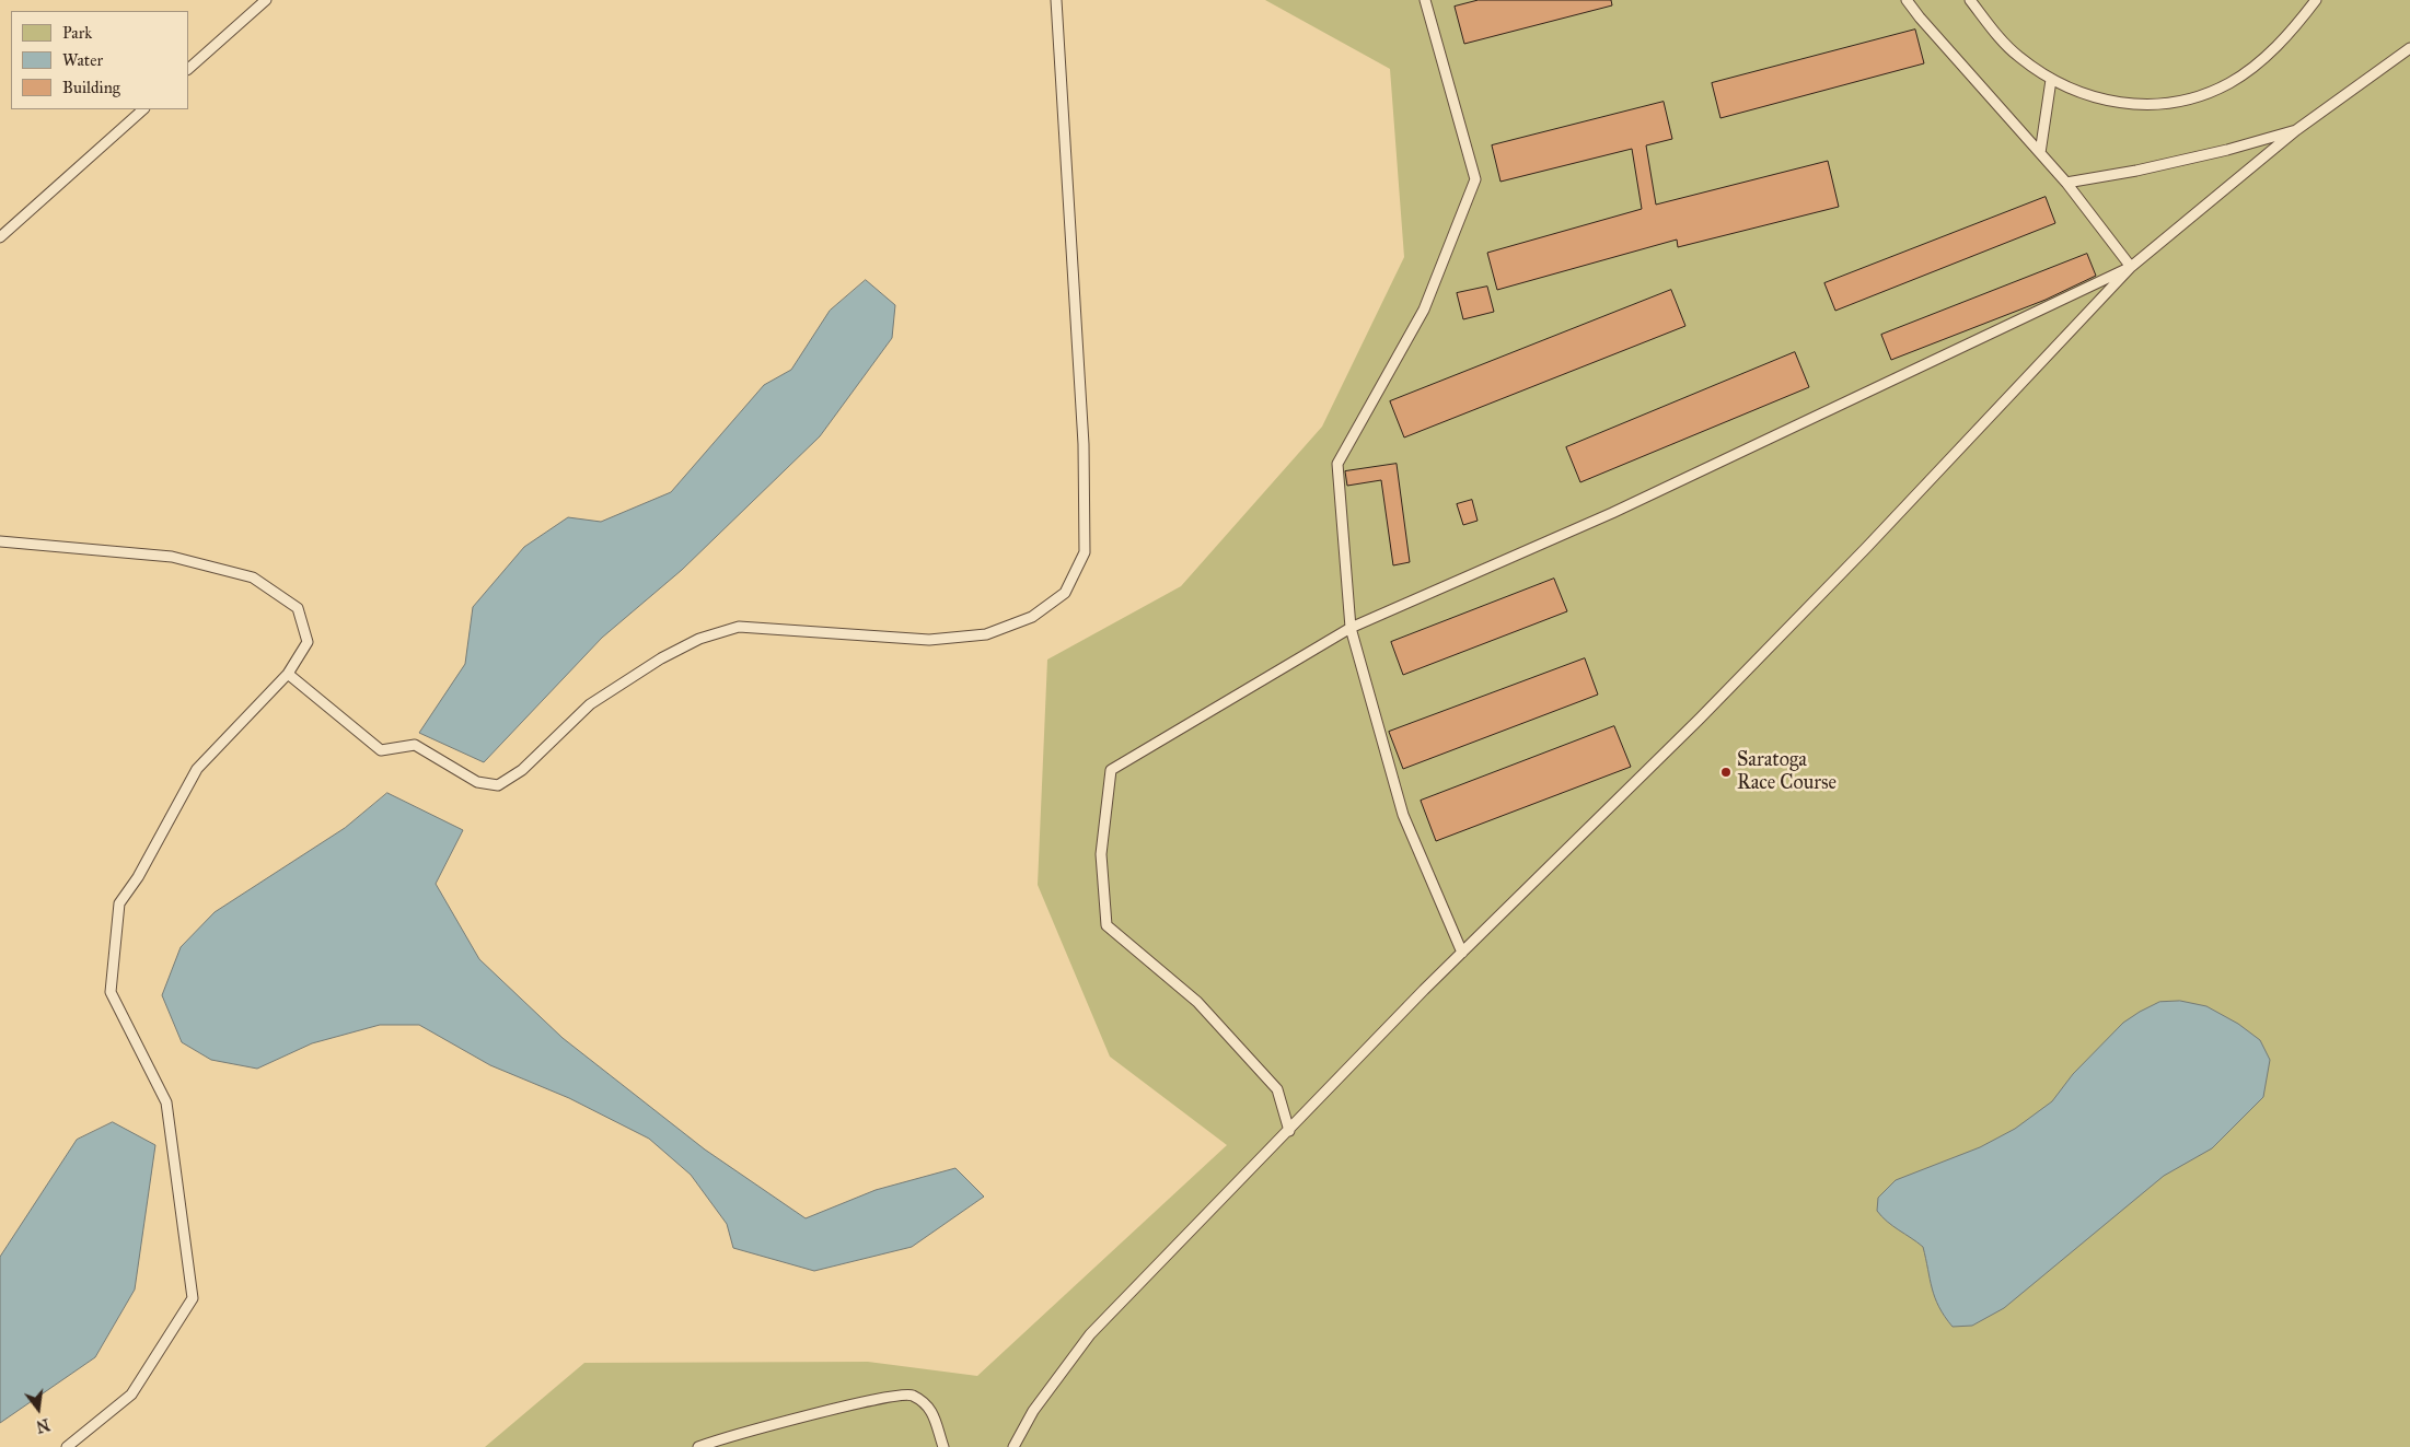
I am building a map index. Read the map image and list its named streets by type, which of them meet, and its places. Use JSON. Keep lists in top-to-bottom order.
{
  "places": ["Saratoga Race Course"],
  "legend": ["Park", "Water", "Building"],
  "north": "bottom"
}
